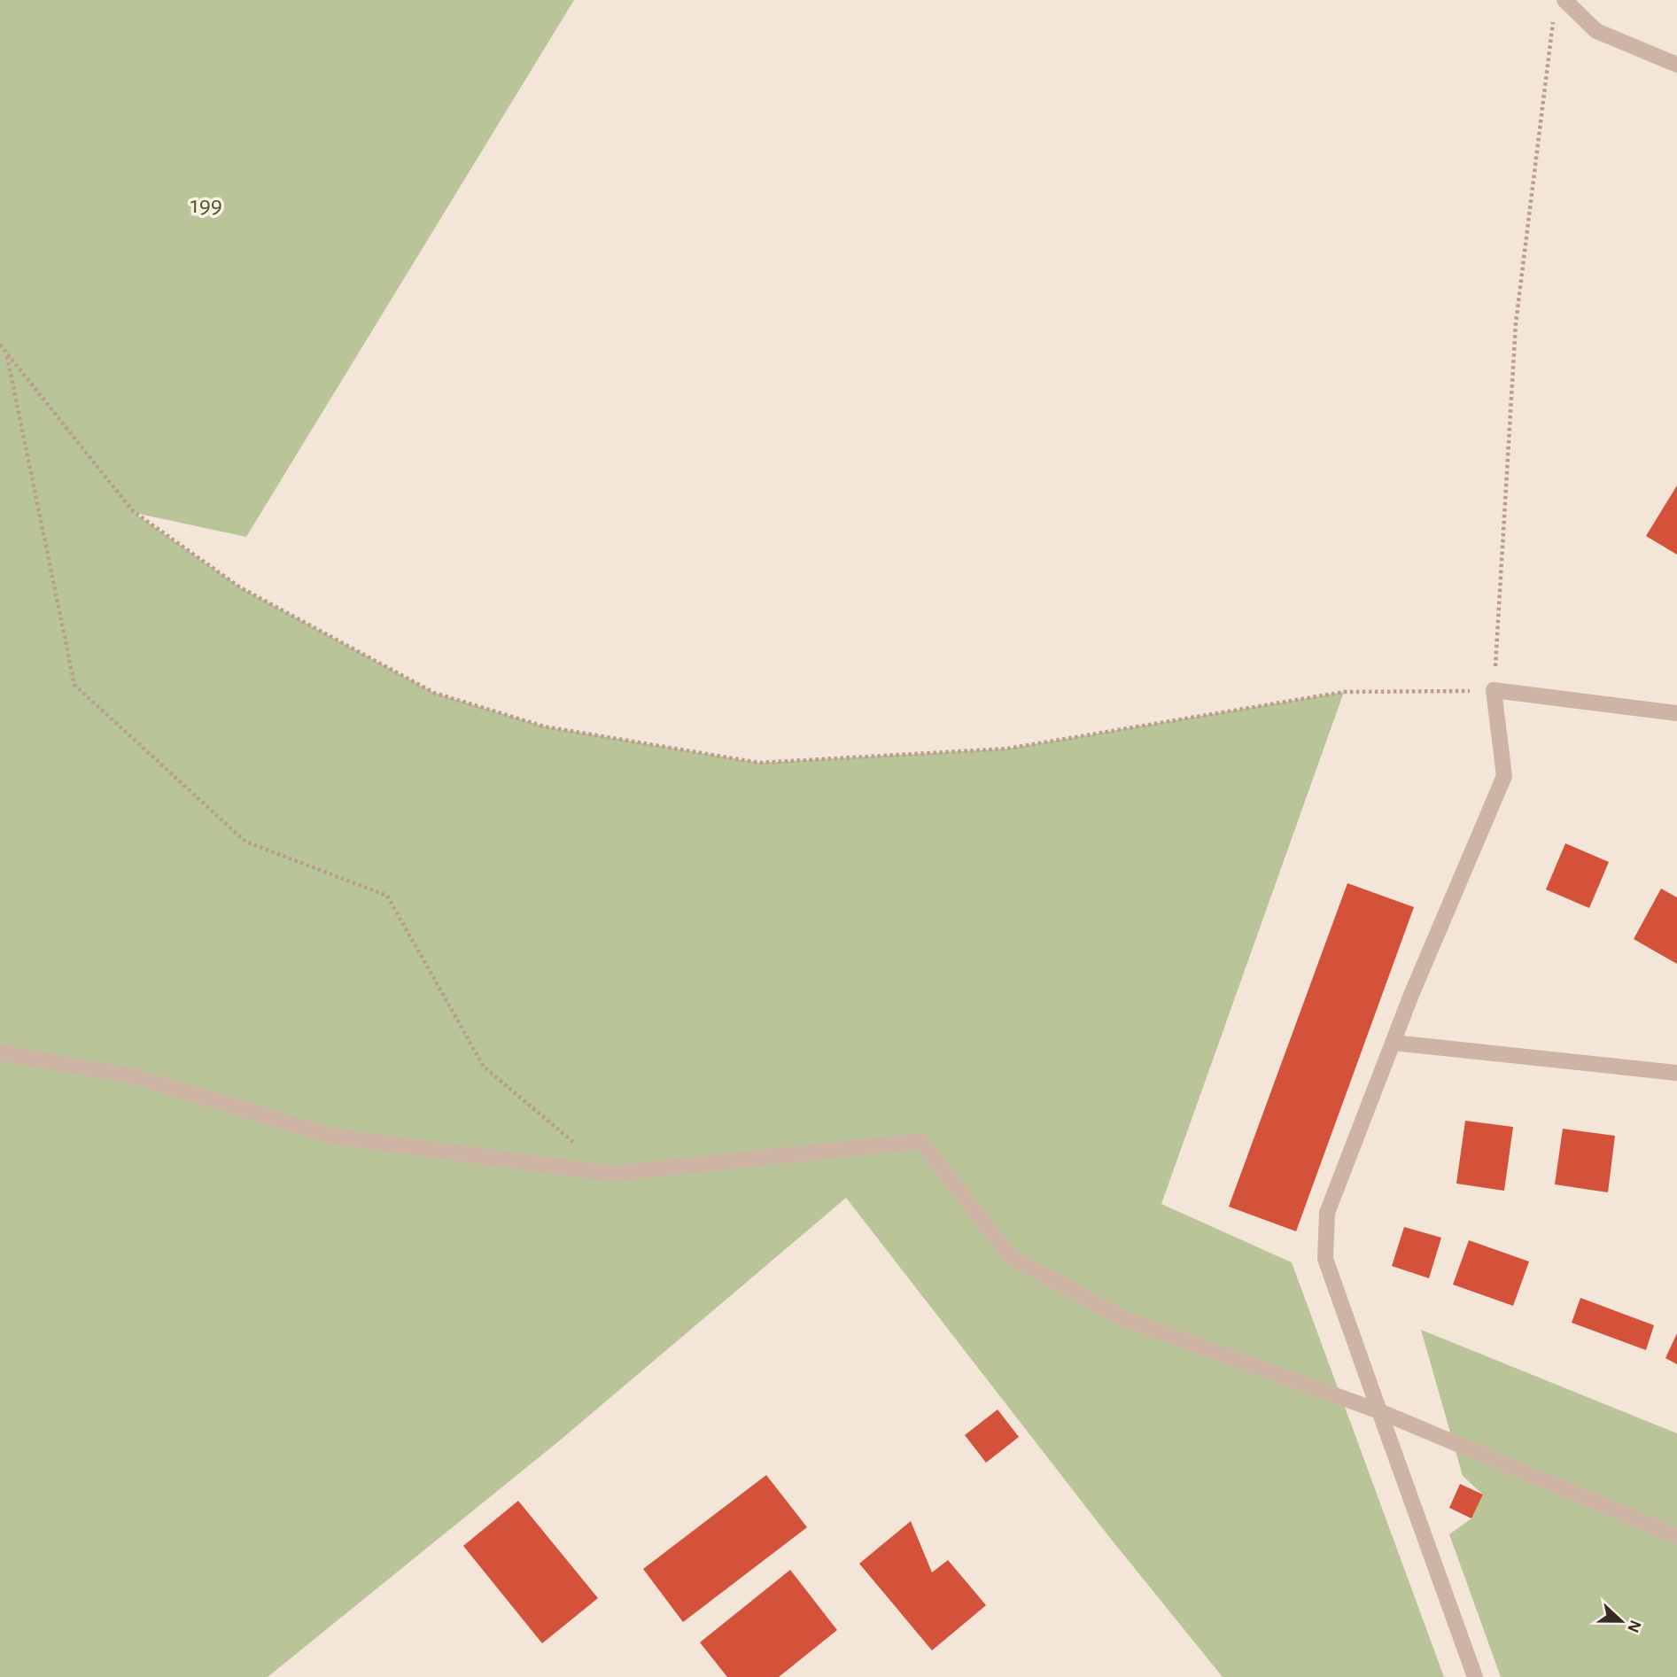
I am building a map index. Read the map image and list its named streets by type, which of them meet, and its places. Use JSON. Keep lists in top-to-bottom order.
{
  "parks": ["199"],
  "north": "right"
}
